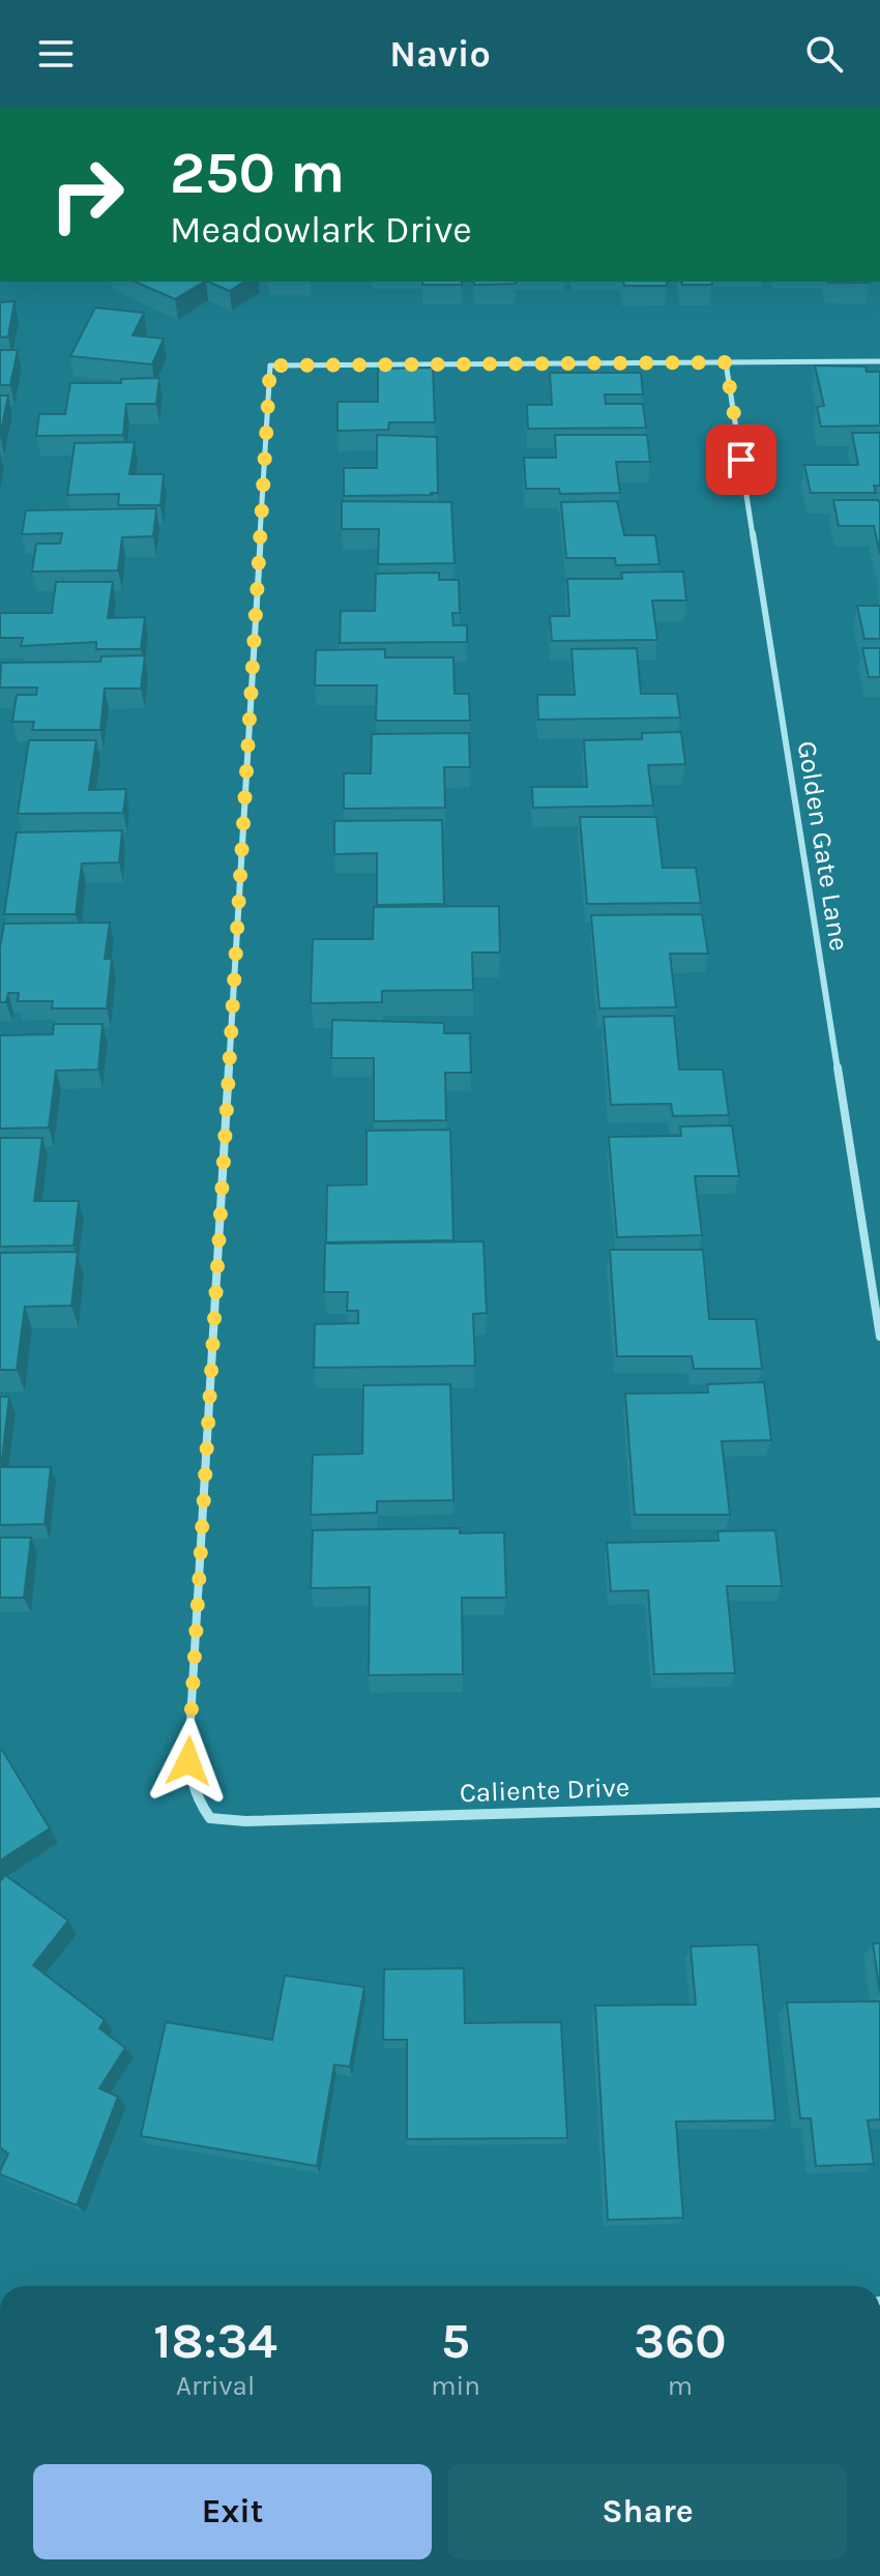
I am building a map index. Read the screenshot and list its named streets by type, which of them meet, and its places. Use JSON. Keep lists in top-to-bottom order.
{
  "streets": {
    "street": ["Golden Gate Lane", "Caliente Drive"]
  },
  "crossings": [
    ["Golden Gate Lane", "Caliente Drive"]
  ],
  "page": {
    "header": "Navio",
    "turn": ["250 m", "Meadowlark Drive"],
    "eta": [
      "18:34",
      "Arrival",
      "5",
      "min",
      "360",
      "m"
    ],
    "buttons": ["Exit", "Share"]
  }
}
